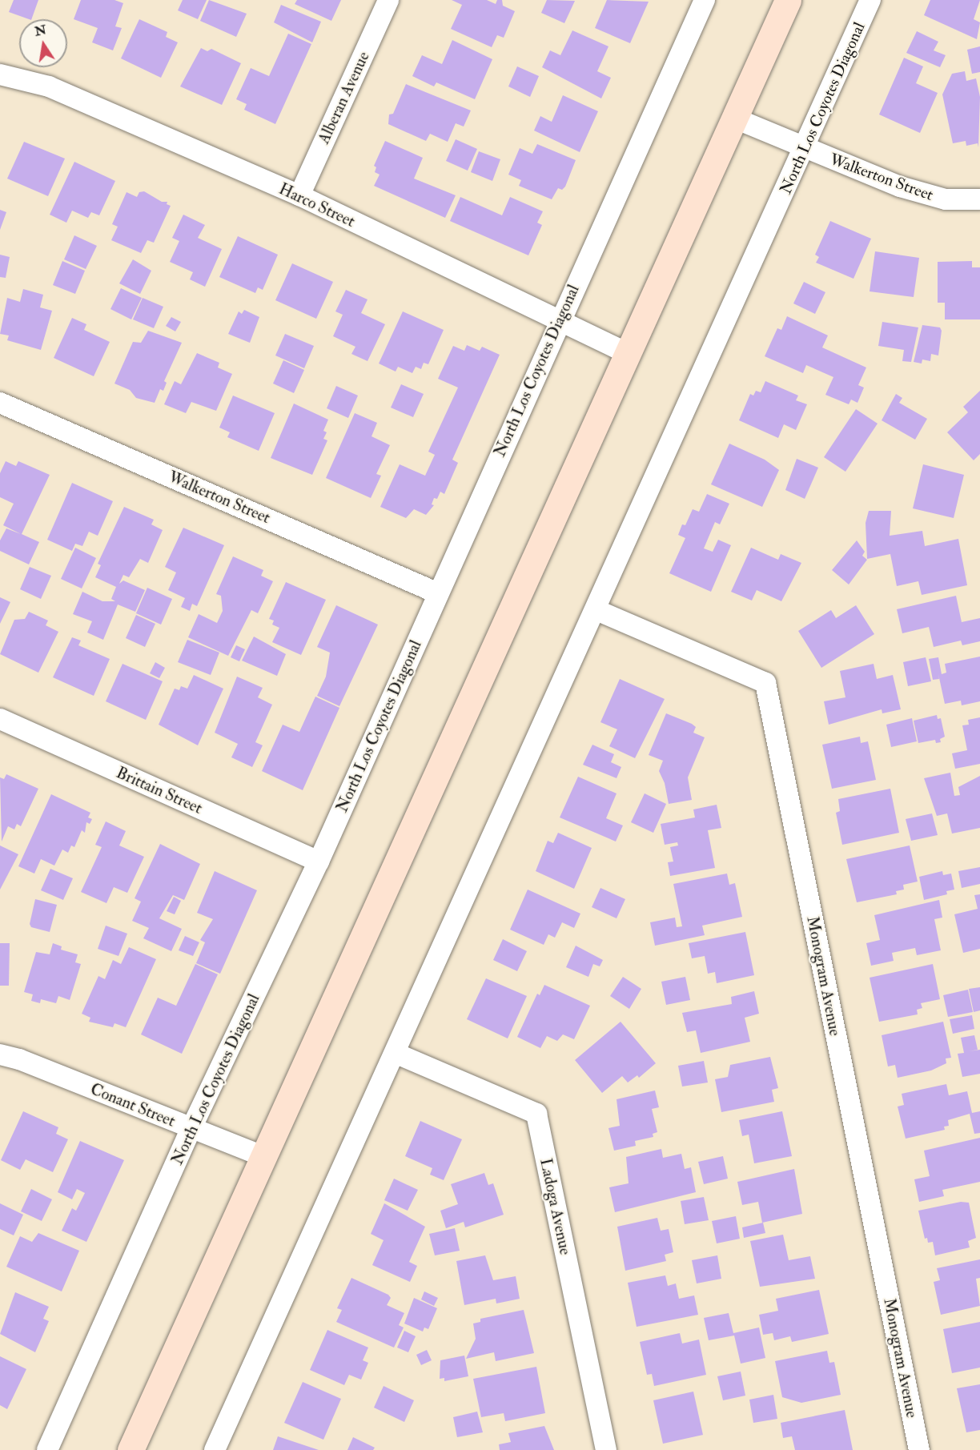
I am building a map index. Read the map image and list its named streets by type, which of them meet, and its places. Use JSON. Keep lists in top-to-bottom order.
{
  "streets": {
    "street": [
      "Alberan Avenue",
      "North Los Coyotes Diagonal",
      "Walkerton Street",
      "Harco Street",
      "Brittain Street",
      "Monogram Avenue",
      "Conant Street",
      "Ladoga Avenue"
    ]
  },
  "crossings": [
    ["Alberan Avenue", "Harco Street"],
    ["North Los Coyotes Diagonal", "Walkerton Street"],
    ["North Los Coyotes Diagonal", "Harco Street"],
    ["North Los Coyotes Diagonal", "Brittain Street"],
    ["North Los Coyotes Diagonal", "Monogram Avenue"],
    ["North Los Coyotes Diagonal", "Conant Street"],
    ["North Los Coyotes Diagonal", "Ladoga Avenue"]
  ],
  "north": "top"
}
